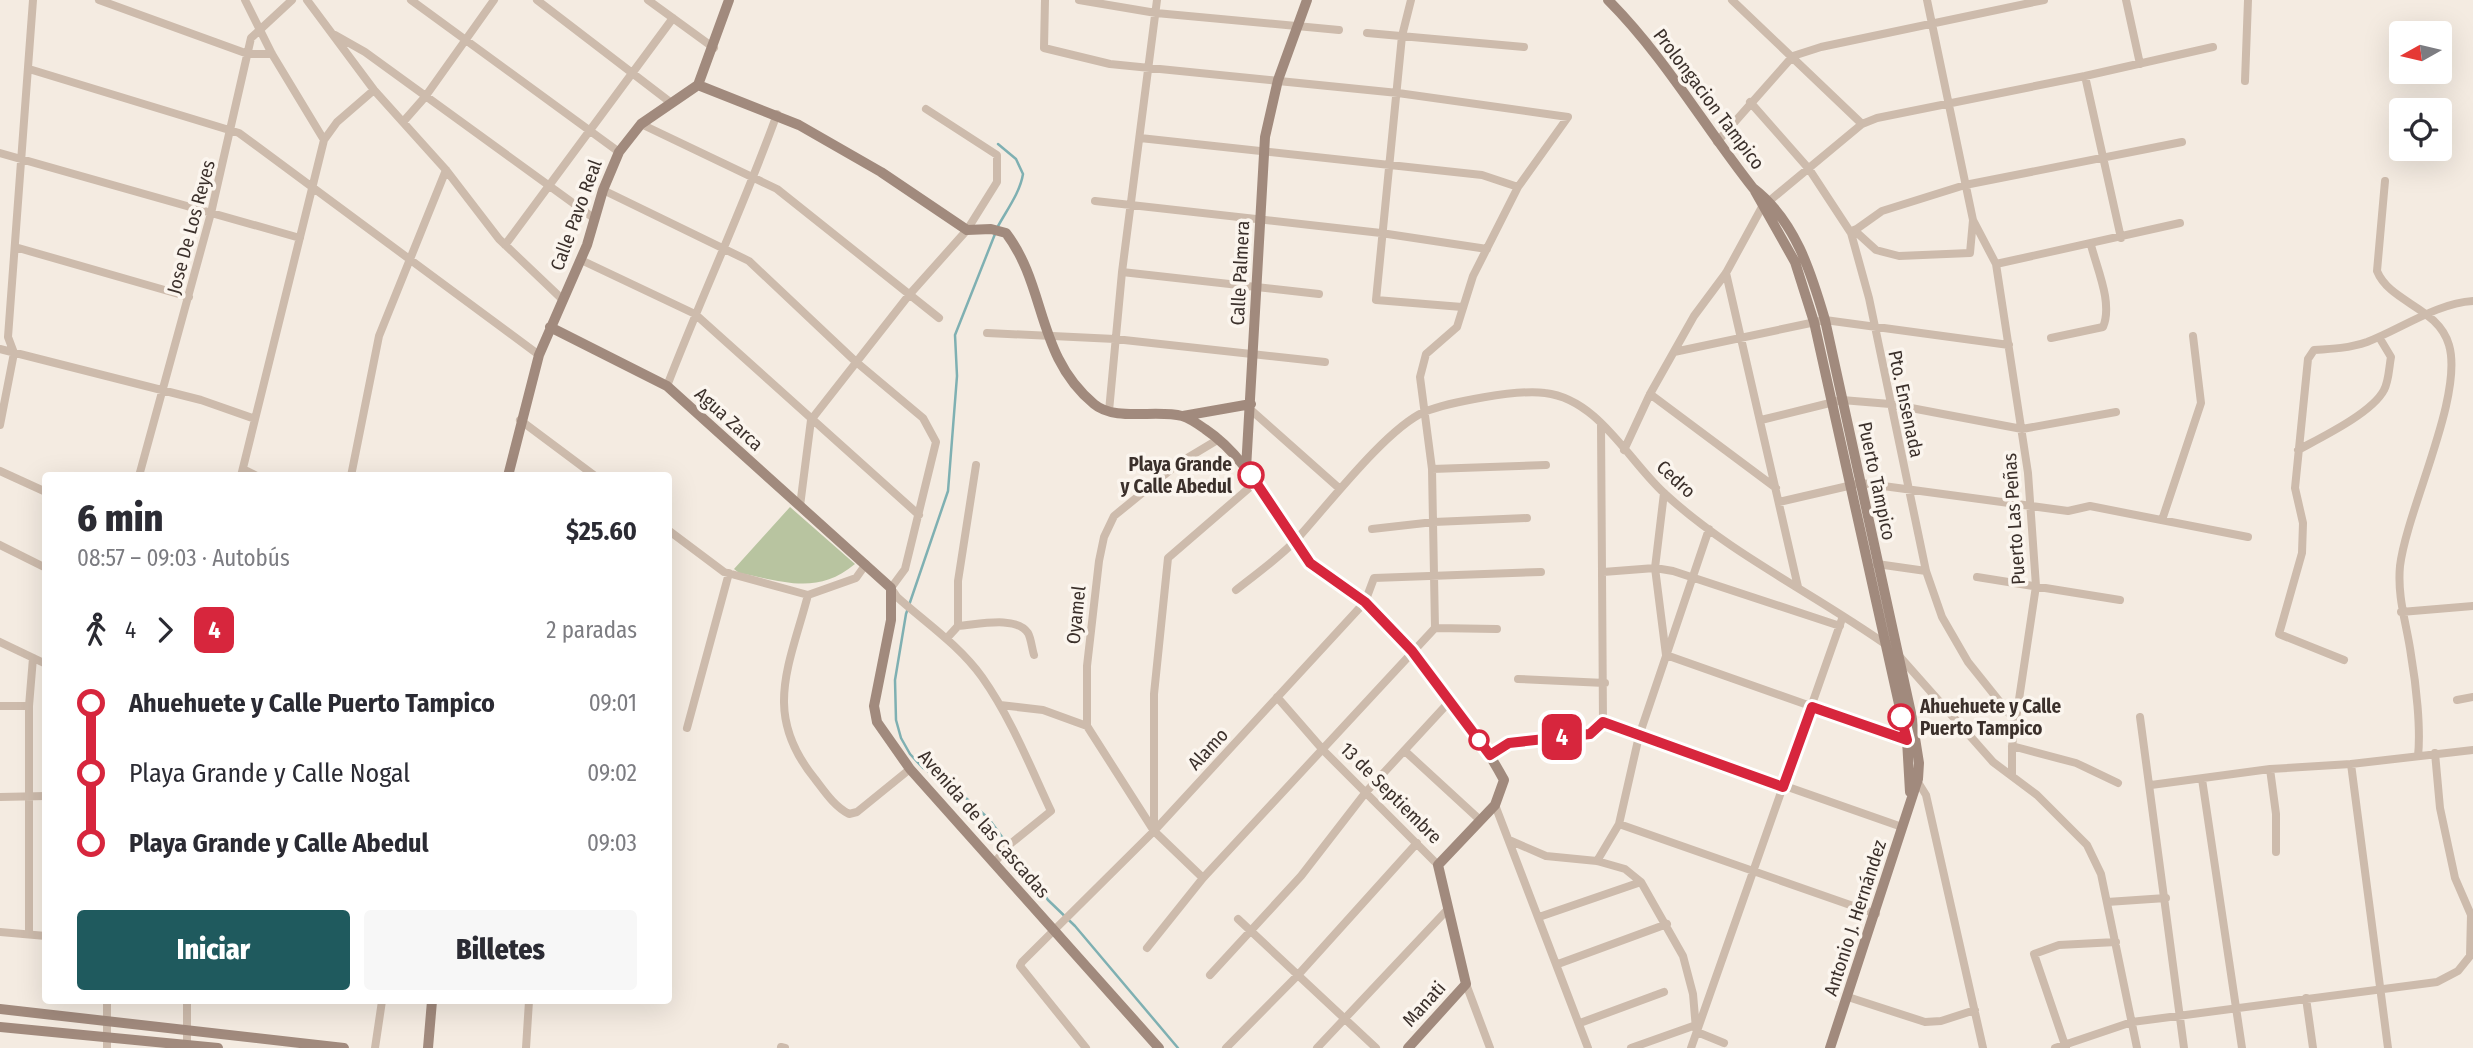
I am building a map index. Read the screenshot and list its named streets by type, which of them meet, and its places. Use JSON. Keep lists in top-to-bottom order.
{
  "streets": {
    "street": [
      "Prolongacion Tampico",
      "Calle Pavo Real",
      "Jose De Los Reyes",
      "Calle Palmera",
      "Pto. Ensenada",
      "Agua Zarca",
      "Cedro",
      "Puerto Tampico",
      "Puerto Las Peñas",
      "Oyamel",
      "Alamo",
      "13 de Septiembre",
      "Avenida de las Cascadas",
      "Antonio J. Hernández",
      "Manati"
    ]
  },
  "crossings": [
    ["Prolongacion Tampico", "Puerto Tampico"],
    ["Calle Pavo Real", "Agua Zarca"],
    ["Pto. Ensenada", "Puerto Las Peñas"],
    ["Agua Zarca", "Avenida de las Cascadas"],
    ["Cedro", "Puerto Tampico"],
    ["Cedro", "Puerto Las Peñas"],
    ["Puerto Tampico", "Antonio J. Hernández"],
    ["Alamo", "13 de Septiembre"],
    ["Alamo", "Avenida de las Cascadas"],
    ["13 de Septiembre", "Manati"]
  ],
  "places": ["Playa Grande y Calle Abedul", "Ahuehuete y Calle Puerto Tampico"],
  "lines": ["bus line 4"],
  "north": "left",
  "page": {
    "on_map": "4",
    "heading": ["6 min", "08:57 – 09:03 · Autobús", "$25.60"],
    "legs": ["4", "4", "2 paradas"],
    "list": [
      {
        "name": "Ahuehuete y Calle Puerto Tampico",
        "value": "09:01"
      },
      {
        "name": "Playa Grande y Calle Nogal",
        "value": "09:02"
      },
      {
        "name": "Playa Grande y Calle Abedul",
        "value": "09:03"
      }
    ],
    "buttons": ["Iniciar", "Billetes"]
  }
}
